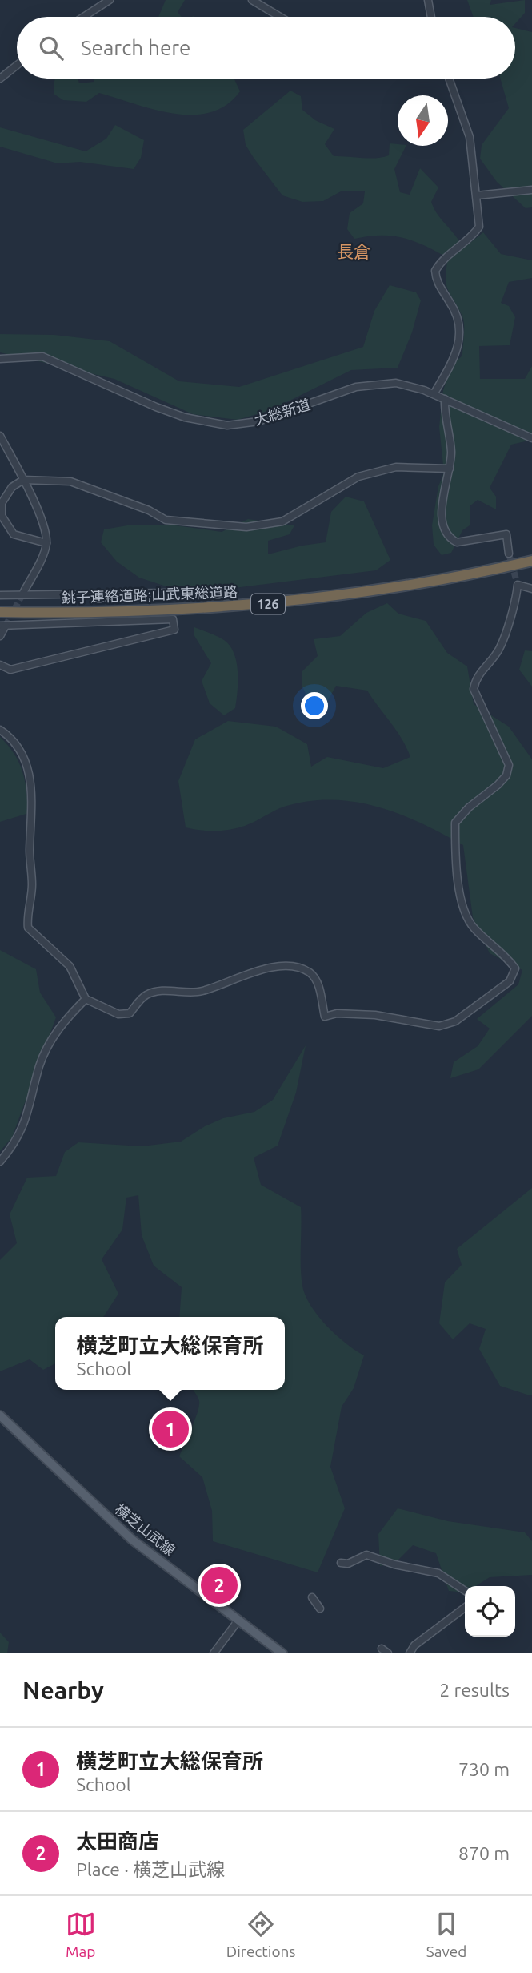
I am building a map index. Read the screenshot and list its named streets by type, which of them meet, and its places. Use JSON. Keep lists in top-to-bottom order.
{
  "streets": {
    "highway": ["銚子連絡道路;山武東総道路", "126"],
    "main road": ["横芝山武線"],
    "street": ["大総新道"]
  },
  "districts": ["長倉"],
  "north": "bottom",
  "page": {
    "search": "Search here",
    "popup": ["横芝町立大総保育所", "School"],
    "pins": ["1", "2"],
    "heading": ["Nearby", "2 results"],
    "list": [
      {
        "mark": "1",
        "name": "横芝町立大総保育所",
        "note": "School",
        "value": "730 m"
      },
      {
        "mark": "2",
        "name": "太田商店",
        "note": "Place · 横芝山武線",
        "value": "870 m"
      }
    ],
    "nav": ["Map", "Directions", "Saved"]
  }
}
